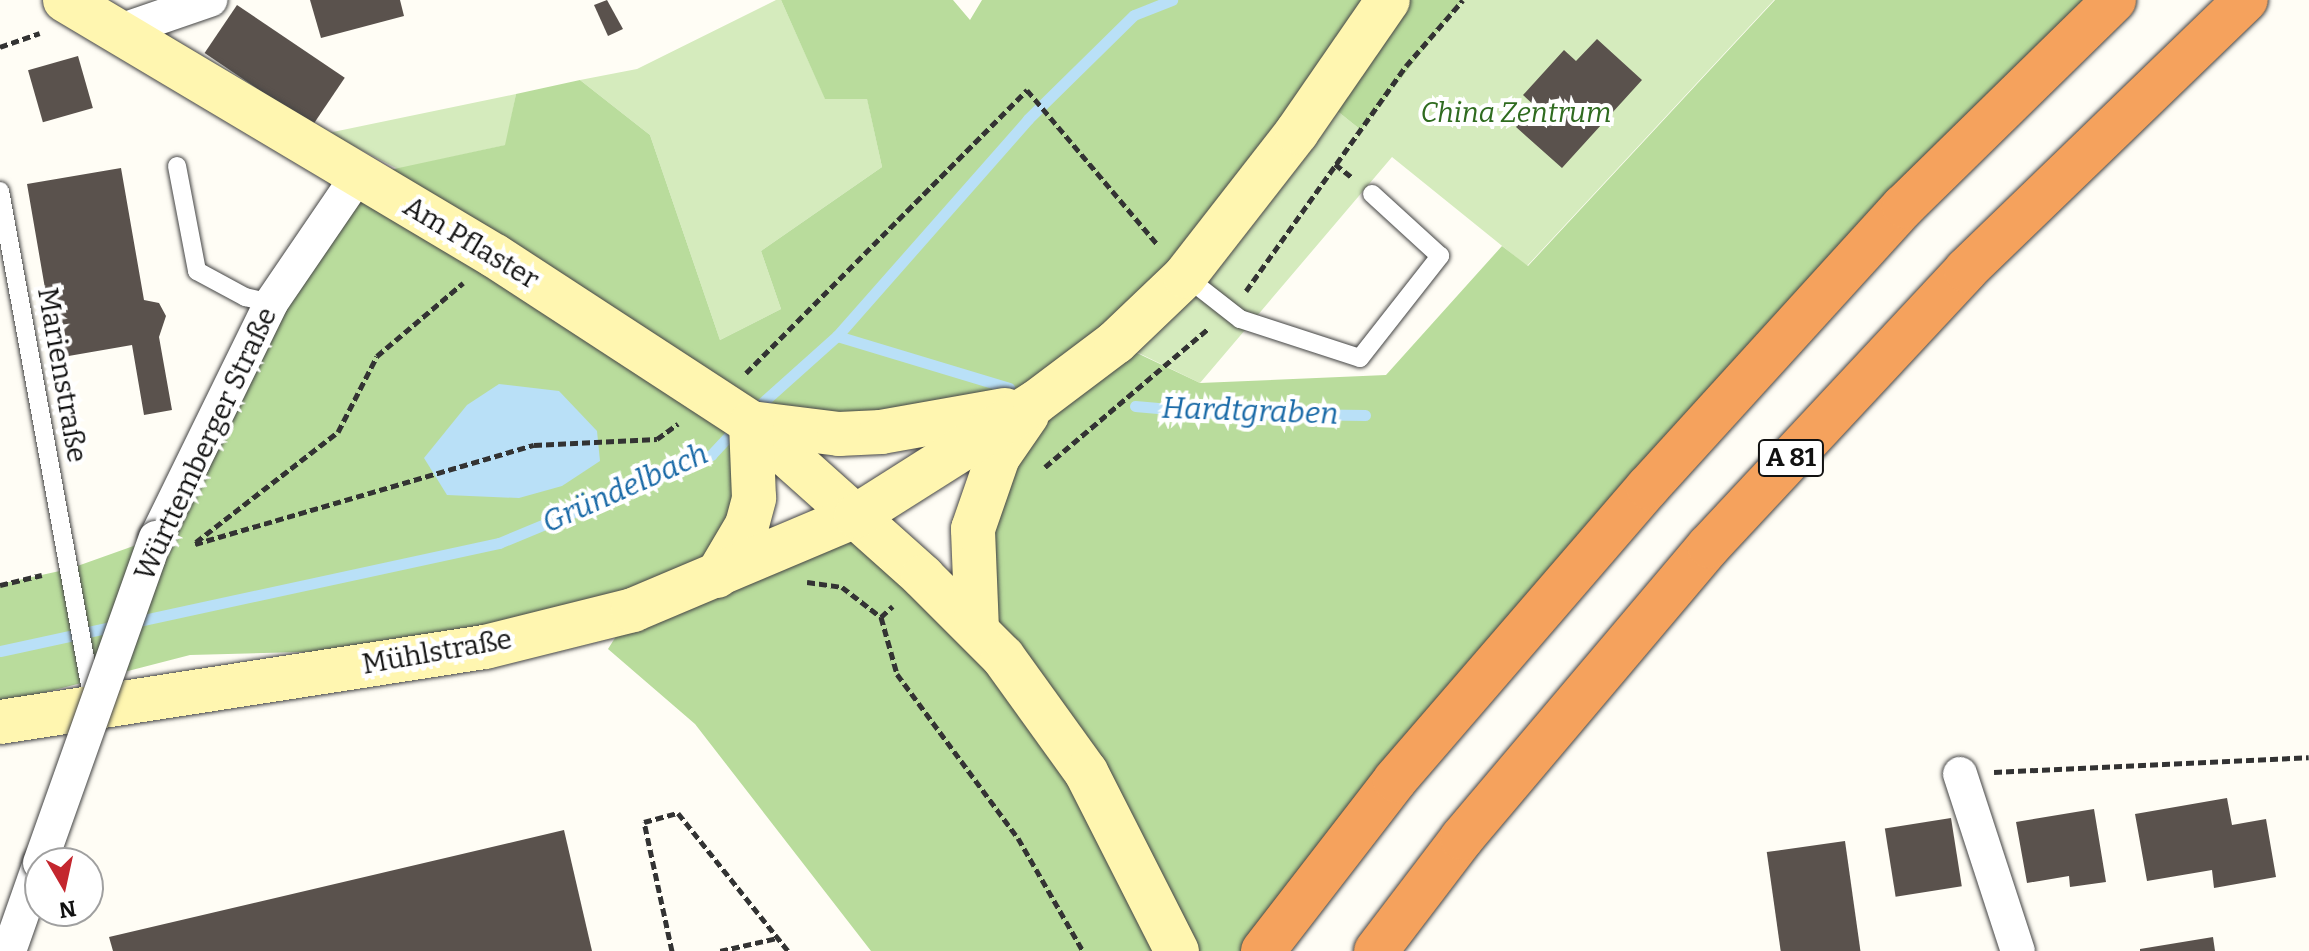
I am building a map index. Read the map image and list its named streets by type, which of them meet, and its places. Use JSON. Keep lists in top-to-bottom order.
{
  "streets": {
    "highway": ["A 81"],
    "street": ["Am Pflaster", "Württemberger Straße", "Mühlstraße"],
    "lane": ["Marienstraße"]
  },
  "crossings": [
    ["Am Pflaster", "Württemberger Straße"],
    ["Am Pflaster", "Mühlstraße"],
    ["Marienstraße", "Mühlstraße"]
  ],
  "water": ["Hardtgraben", "Gründelbach"],
  "parks": ["China Zentrum"],
  "north": "bottom"
}
